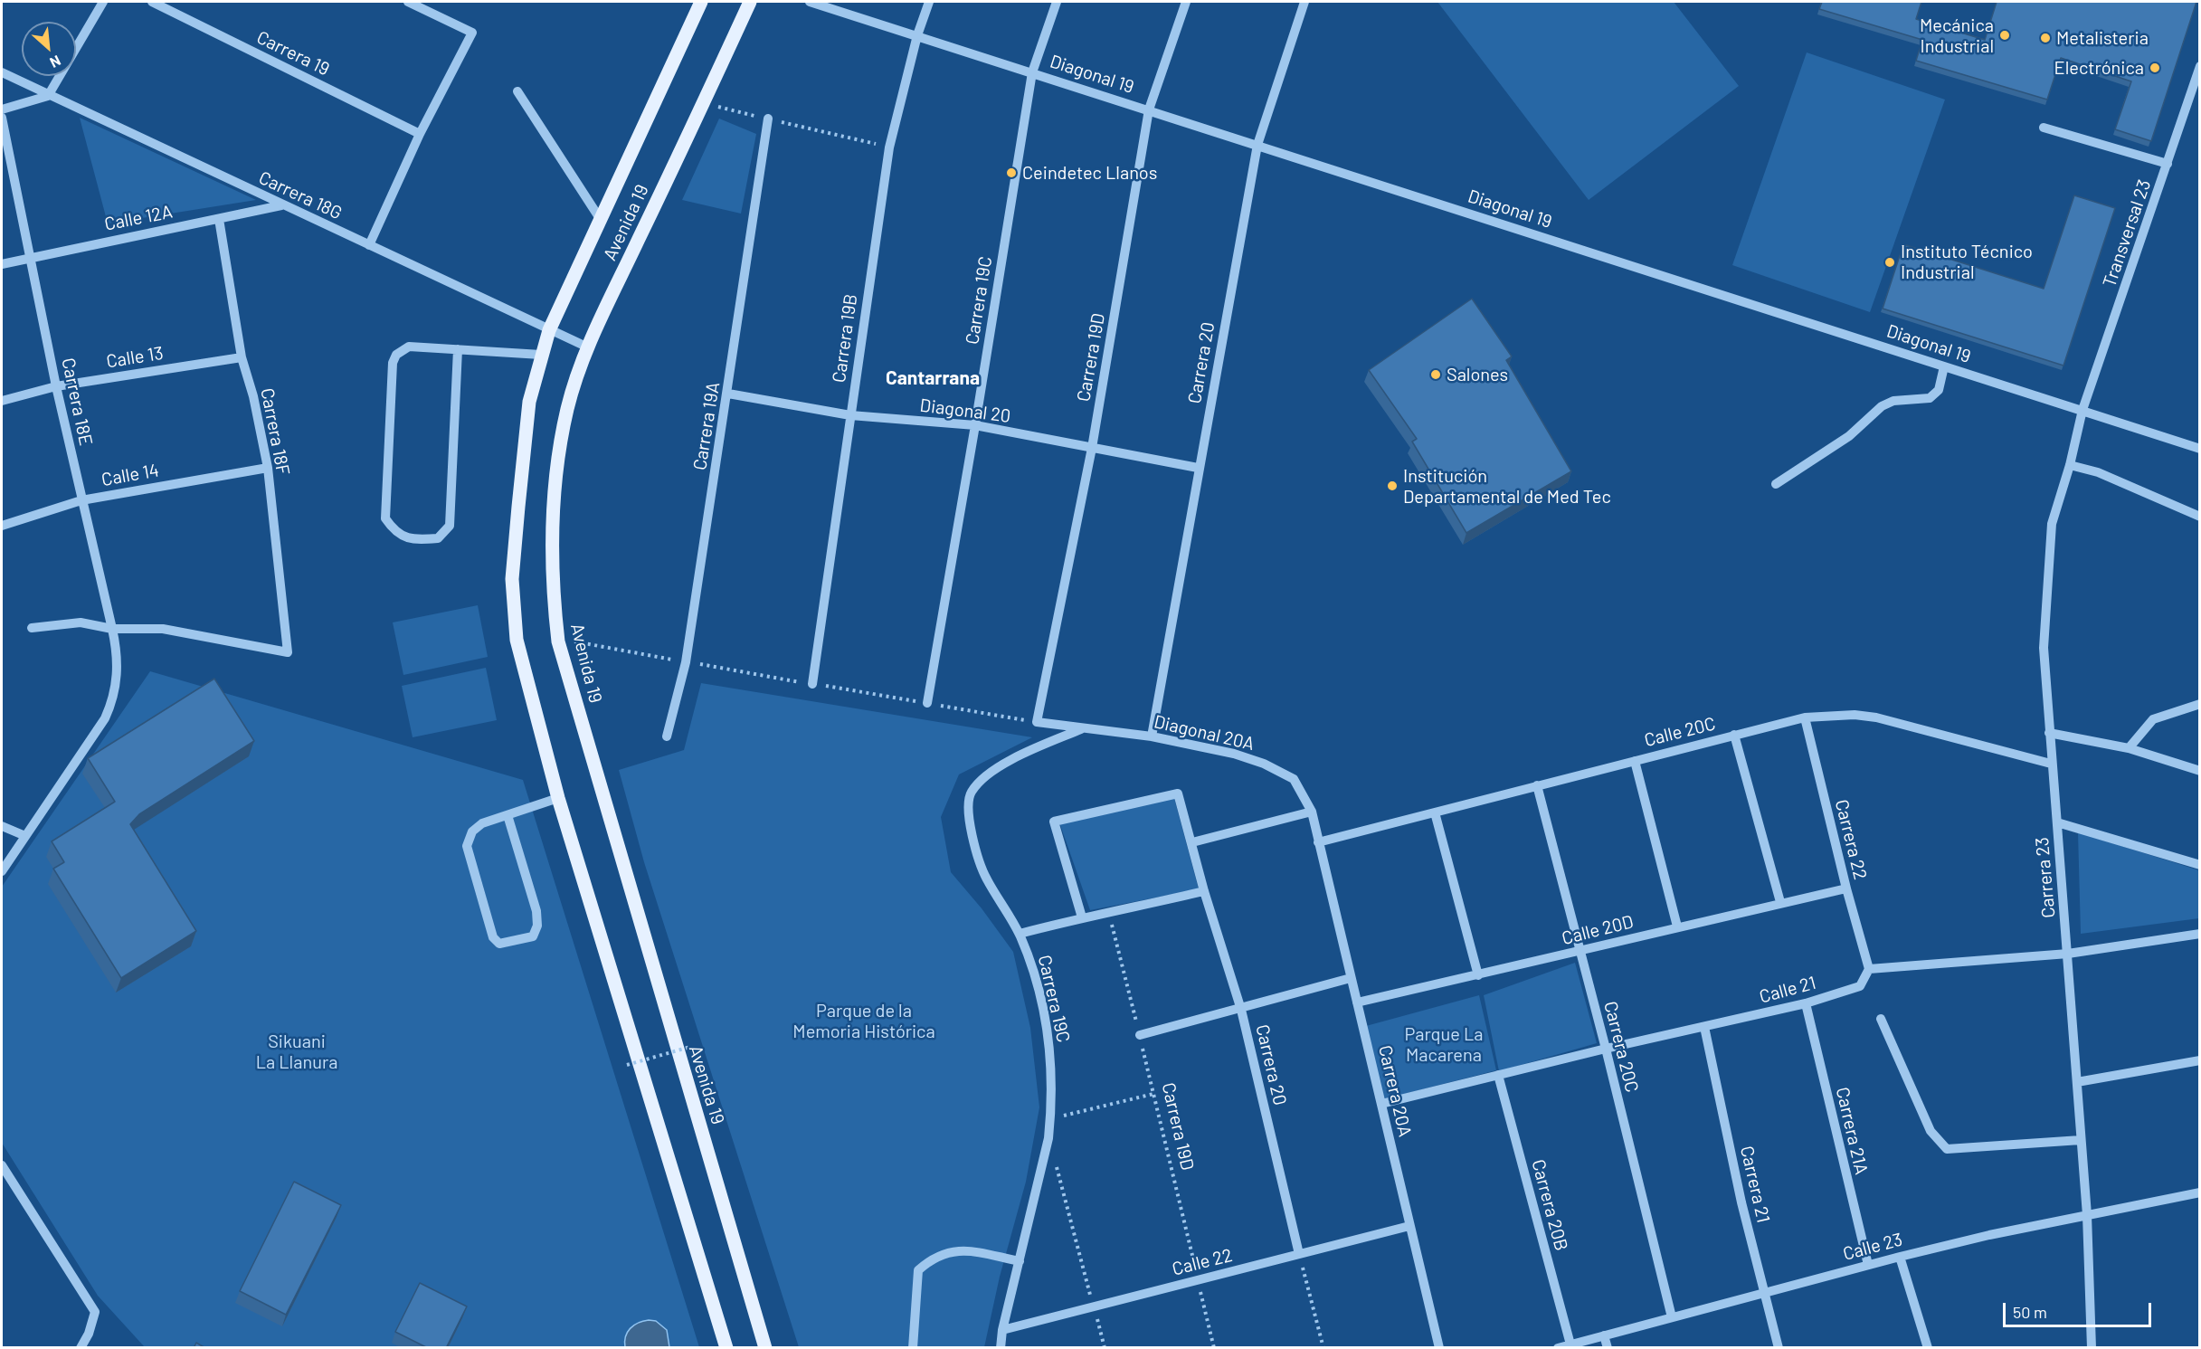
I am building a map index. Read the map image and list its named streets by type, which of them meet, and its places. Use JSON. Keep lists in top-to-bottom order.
{
  "streets": {
    "main road": ["Avenida 19"],
    "street": [
      "Carrera 19",
      "Diagonal 19",
      "Carrera 18G",
      "Calle 12A",
      "Transversal 23",
      "Carrera 19C",
      "Carrera 19B",
      "Calle 13",
      "Carrera 19D",
      "Carrera 20",
      "Carrera 18E",
      "Diagonal 20",
      "Carrera 19A",
      "Carrera 18F",
      "Calle 14",
      "Calle 20C",
      "Diagonal 20A",
      "Carrera 22",
      "Carrera 23",
      "Calle 20D",
      "Calle 21",
      "Carrera 20C",
      "Carrera 20A",
      "Carrera 21A",
      "Carrera 21",
      "Carrera 20B",
      "Calle 23",
      "Calle 22"
    ]
  },
  "crossings": [
    ["Diagonal 19", "Transversal 23"],
    ["Diagonal 19", "Carrera 19C"],
    ["Diagonal 19", "Carrera 19B"],
    ["Diagonal 19", "Carrera 19D"],
    ["Diagonal 19", "Carrera 20"],
    ["Diagonal 19", "Carrera 23"],
    ["Carrera 18G", "Calle 12A"],
    ["Carrera 18G", "Avenida 19"],
    ["Calle 12A", "Carrera 18E"],
    ["Calle 12A", "Carrera 18F"],
    ["Transversal 23", "Carrera 23"],
    ["Carrera 19C", "Diagonal 20"],
    ["Carrera 19C", "Diagonal 20A"],
    ["Carrera 19B", "Diagonal 20"],
    ["Calle 13", "Carrera 18E"],
    ["Calle 13", "Carrera 18F"],
    ["Carrera 19D", "Diagonal 20"],
    ["Carrera 19D", "Diagonal 20A"],
    ["Carrera 19D", "Calle 22"],
    ["Carrera 20", "Diagonal 20"],
    ["Carrera 20", "Diagonal 20A"],
    ["Carrera 20", "Calle 22"],
    ["Carrera 18E", "Carrera 18F"],
    ["Carrera 18E", "Calle 14"],
    ["Diagonal 20", "Carrera 19A"],
    ["Carrera 18F", "Calle 14"],
    ["Calle 20C", "Diagonal 20A"],
    ["Calle 20C", "Carrera 22"],
    ["Calle 20C", "Carrera 23"],
    ["Calle 20C", "Carrera 20C"],
    ["Calle 20C", "Carrera 20A"],
    ["Diagonal 20A", "Carrera 20A"],
    ["Carrera 22", "Calle 20D"],
    ["Carrera 22", "Calle 21"],
    ["Carrera 23", "Calle 23"],
    ["Calle 20D", "Carrera 20C"],
    ["Calle 20D", "Carrera 20A"],
    ["Calle 21", "Carrera 20C"],
    ["Calle 21", "Carrera 20A"],
    ["Calle 21", "Carrera 21A"],
    ["Calle 21", "Carrera 21"],
    ["Calle 21", "Carrera 20B"],
    ["Carrera 20C", "Calle 23"],
    ["Carrera 20A", "Calle 22"],
    ["Carrera 21A", "Calle 23"],
    ["Carrera 21", "Calle 23"],
    ["Carrera 20B", "Calle 23"]
  ],
  "districts": ["Cantarrana"],
  "parks": ["Parque de la Memoria Histórica", "Parque La Macarena", "Sikuani La Llanura"],
  "places": [
    "Mecánica Industrial",
    "Metalisteria",
    "Electrónica",
    "Ceindetec Llanos",
    "Instituto Técnico Industrial",
    "Salones",
    "Institución Departamental de Med Tec"
  ],
  "scale_bar": "50 m",
  "north": "bottom right"
}
